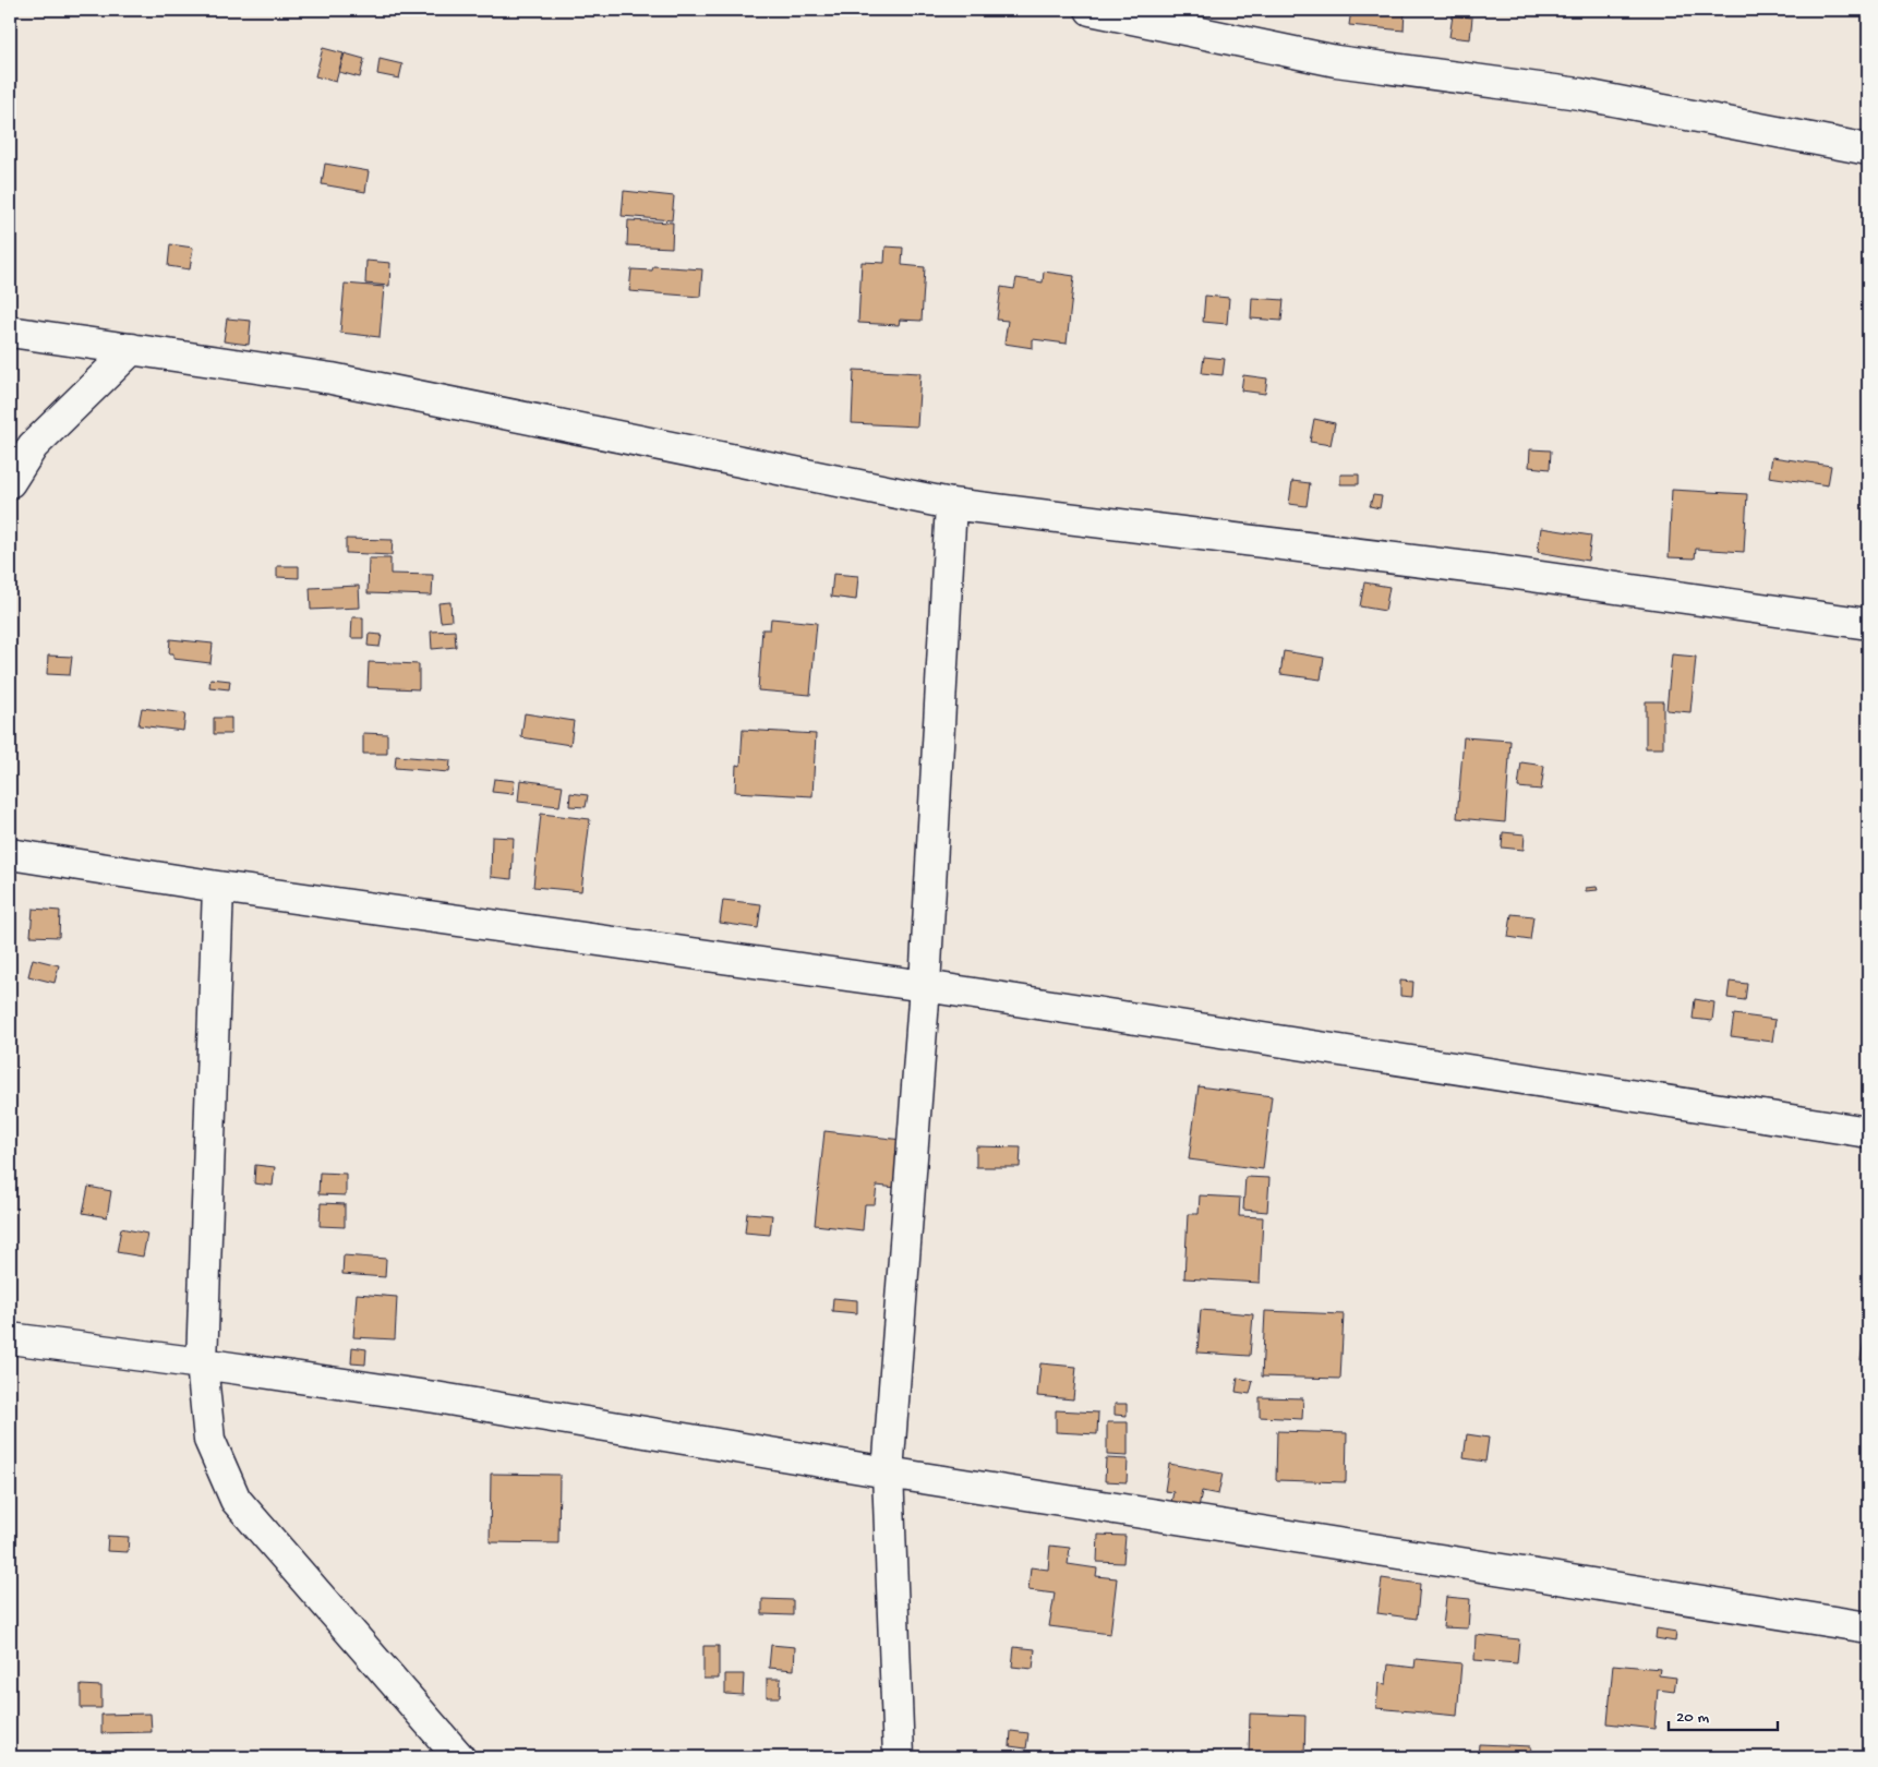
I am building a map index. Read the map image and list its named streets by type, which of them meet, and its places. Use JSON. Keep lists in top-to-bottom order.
{
  "scale_bar": "20 m"
}
